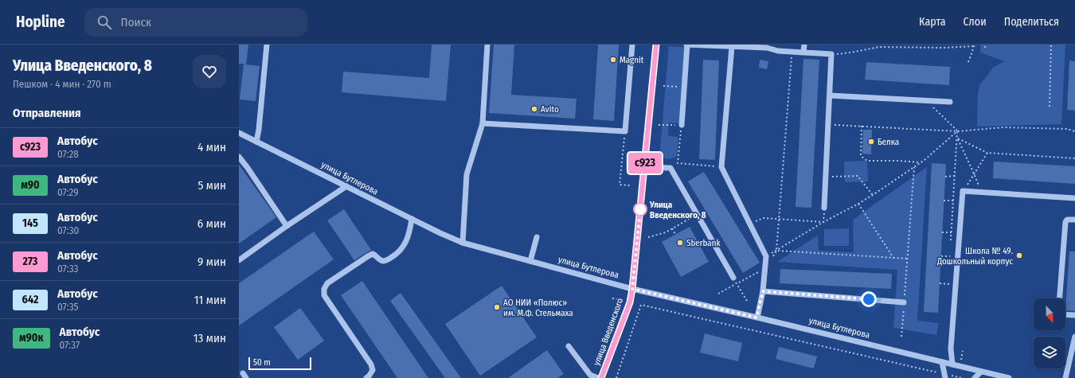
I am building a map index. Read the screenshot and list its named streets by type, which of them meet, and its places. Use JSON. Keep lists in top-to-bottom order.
{
  "streets": {
    "street": ["улица Бутлерова", "улица Введенского"]
  },
  "crossings": [
    ["улица Бутлерова", "улица Введенского"]
  ],
  "places": [
    "Magnit",
    "Avito",
    "Белка",
    "Улица Введенского, 8",
    "Sberbank",
    "Школа № 49. Дошкольный корпус",
    "АО НИИ «Полюс» им. М.Ф. Стельмаха"
  ],
  "lines": ["bus line с923"],
  "scale_bar": "50 m",
  "north": "bottom",
  "page": {
    "header": "Hopline",
    "search": "Поиск",
    "nav": ["Карта", "Слои", "Поделиться"],
    "heading": [
      ["Улица Введенского, 8", "Пешком · 4 мин · 270 m"],
      "Отправления"
    ],
    "on_map": "с923",
    "list": [
      {
        "mark": "с923",
        "name": "Автобус",
        "note": "07:28",
        "value": "4 мин"
      },
      {
        "mark": "м90",
        "name": "Автобус",
        "note": "07:29",
        "value": "5 мин"
      },
      {
        "mark": "145",
        "name": "Автобус",
        "note": "07:30",
        "value": "6 мин"
      },
      {
        "mark": "273",
        "name": "Автобус",
        "note": "07:33",
        "value": "9 мин"
      },
      {
        "mark": "642",
        "name": "Автобус",
        "note": "07:35",
        "value": "11 мин"
      },
      {
        "mark": "м90к",
        "name": "Автобус",
        "note": "07:37",
        "value": "13 мин"
      }
    ],
    "scale": "50 m"
  }
}
